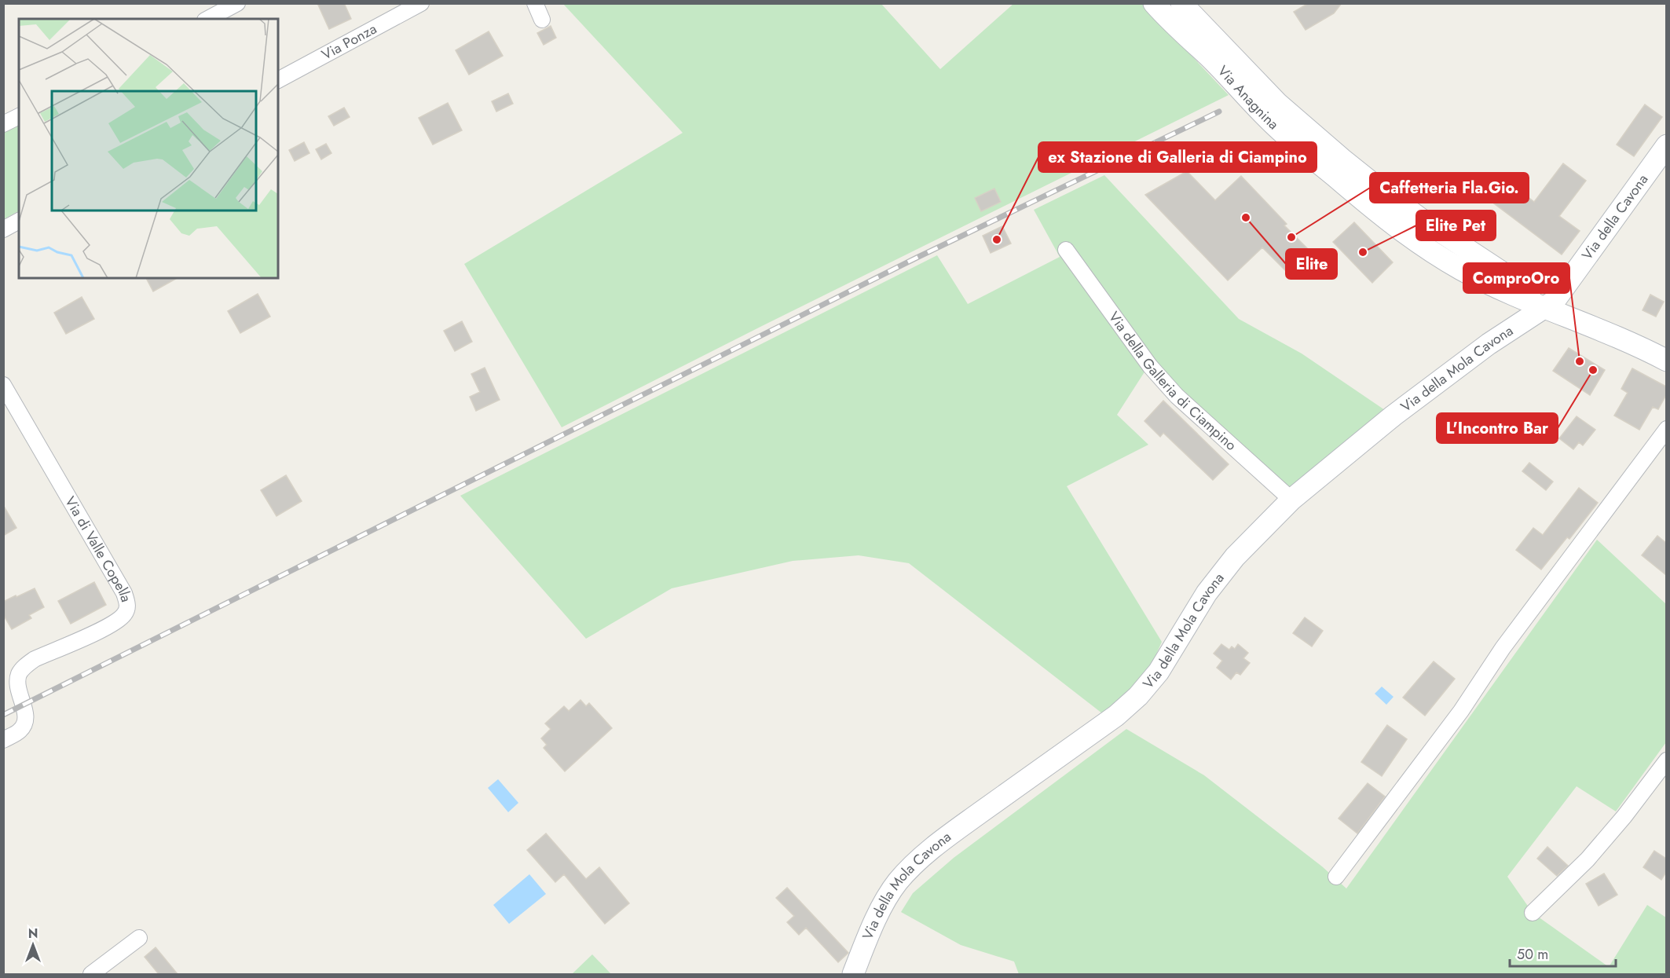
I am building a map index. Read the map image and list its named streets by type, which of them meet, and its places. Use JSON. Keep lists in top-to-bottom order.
{
  "streets": {
    "main road": ["Via Anagnina", "Via della Cavona", "Via della Mola Cavona"],
    "street": ["Via Ponza", "Via della Galleria di Ciampino", "Via di Valle Copella"]
  },
  "crossings": [
    ["Via Anagnina", "Via della Cavona"],
    ["Via Anagnina", "Via della Mola Cavona"],
    ["Via della Cavona", "Via della Mola Cavona"],
    ["Via della Mola Cavona", "Via della Galleria di Ciampino"]
  ],
  "places": [
    "Elite",
    "Caffetteria Fla.Gio.",
    "ex Stazione di Galleria di Ciampino",
    "Elite Pet",
    "ComproOro",
    "L'Incontro Bar"
  ],
  "scale_bar": "50 m",
  "north": "top"
}
